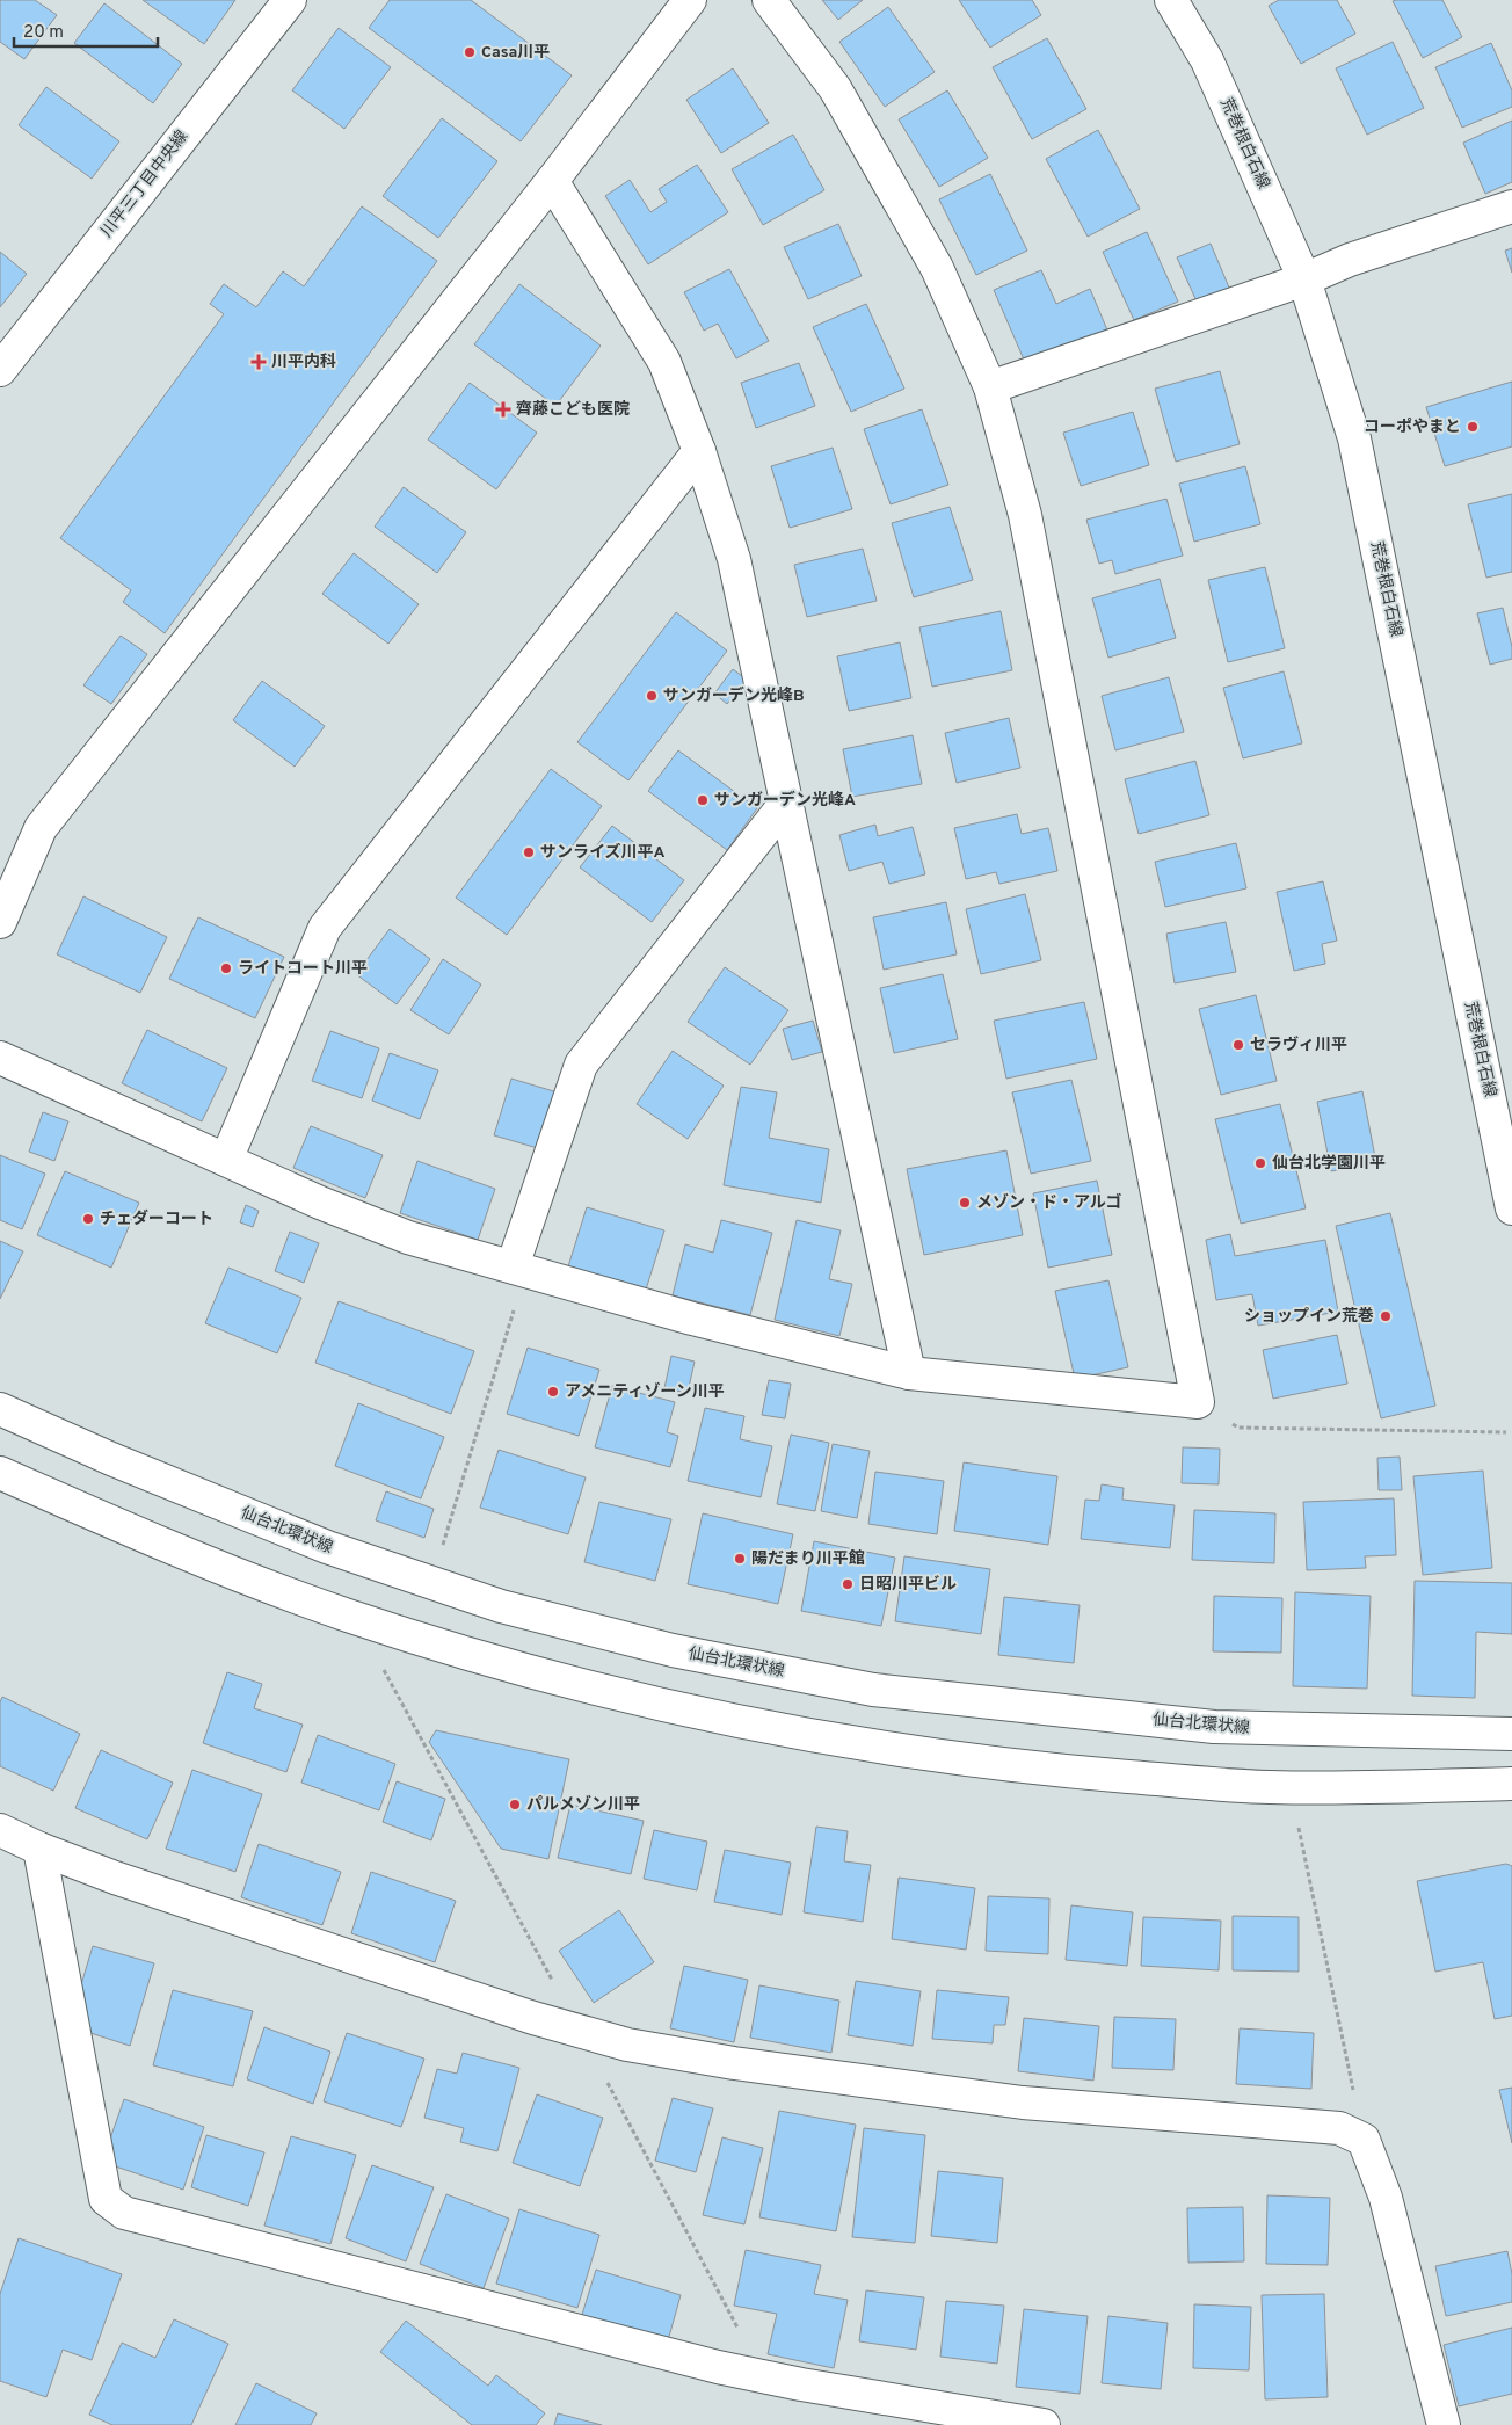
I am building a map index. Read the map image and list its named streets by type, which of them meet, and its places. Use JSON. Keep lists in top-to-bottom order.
{
  "streets": {
    "street": ["荒巻根白石線", "川平三丁目中央線", "仙台北環状線"]
  },
  "places": {
    "other": [
      "Casa川平",
      "コーポやまと",
      "サンガーデン光峰B",
      "サンガーデン光峰A",
      "サンライズ川平A",
      "ライトコート川平",
      "セラヴィ川平",
      "仙台北学園川平",
      "メゾン・ド・アルゴ",
      "チェダーコート",
      "ショップイン荒巻",
      "アメニティゾーン川平",
      "陽だまり川平館",
      "日昭川平ビル",
      "パルメゾン川平"
    ],
    "health": ["川平内科", "齊藤こども医院"]
  },
  "scale_bar": "20 m"
}
